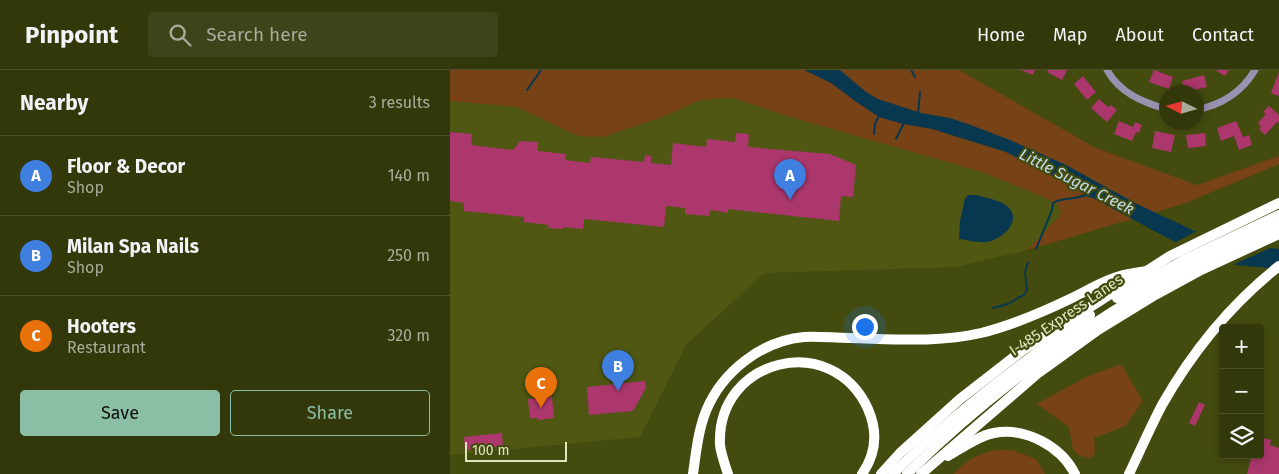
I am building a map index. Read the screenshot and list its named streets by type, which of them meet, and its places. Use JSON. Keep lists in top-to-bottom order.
{
  "streets": {
    "highway": ["I-485 Express Lanes"]
  },
  "water": ["Little Sugar Creek"],
  "scale_bar": "100 m",
  "north": "left",
  "page": {
    "header": "Pinpoint",
    "search": "Search here",
    "nav": [
      "Home",
      "Map",
      "About",
      "Contact"
    ],
    "heading": ["Nearby", "3 results"],
    "list": [
      {
        "mark": "A",
        "name": "Floor & Decor",
        "note": "Shop",
        "value": "140 m"
      },
      {
        "mark": "B",
        "name": "Milan Spa Nails",
        "note": "Shop",
        "value": "250 m"
      },
      {
        "mark": "C",
        "name": "Hooters",
        "note": "Restaurant",
        "value": "320 m"
      }
    ],
    "pins": ["A", "B", "C"],
    "map_buttons": ["+", "−"],
    "buttons": ["Save", "Share"],
    "scale": "100 m"
  }
}
